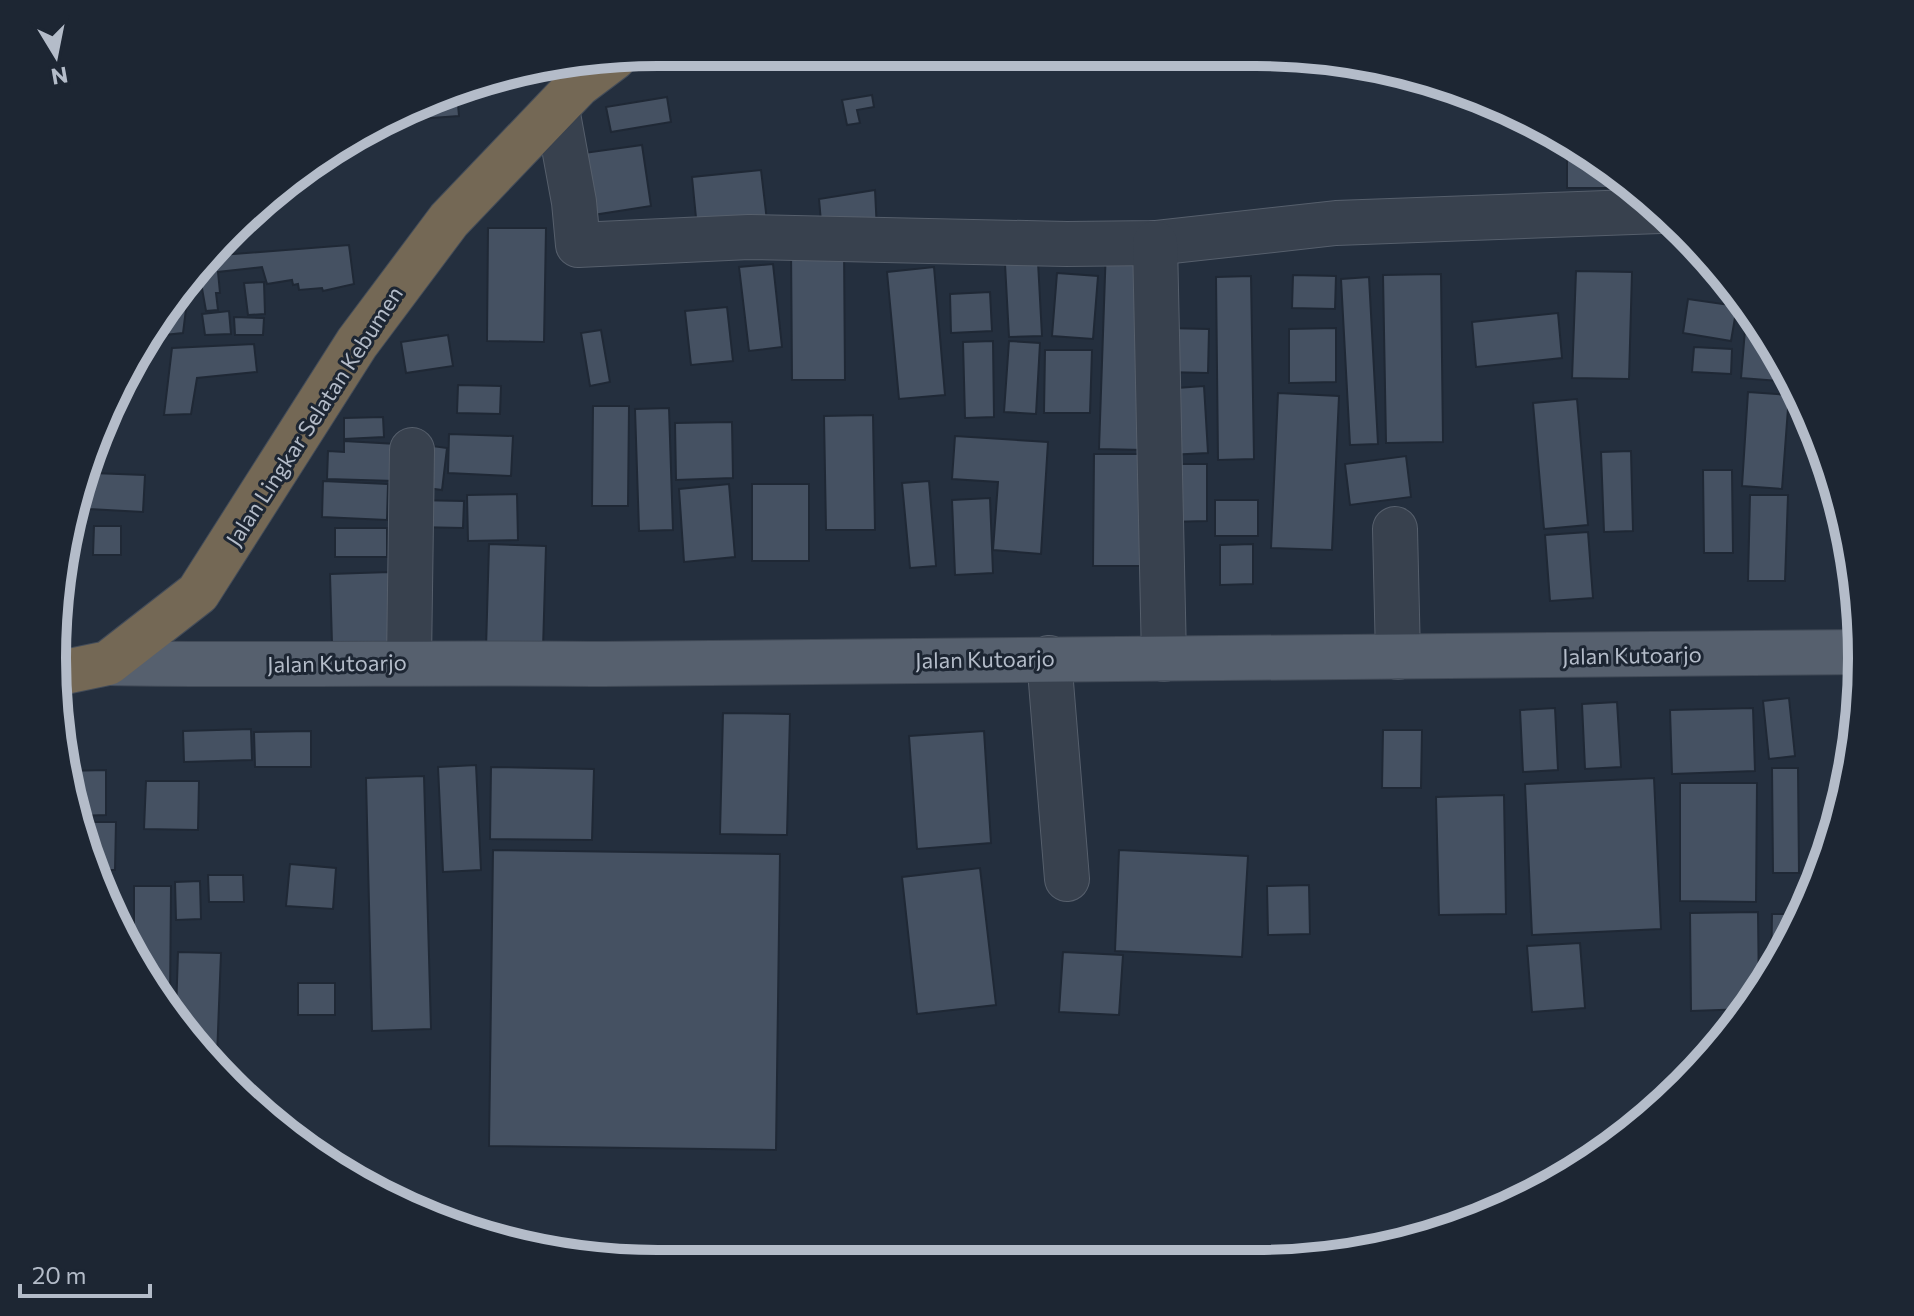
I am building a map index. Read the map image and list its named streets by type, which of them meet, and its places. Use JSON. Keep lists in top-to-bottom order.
{
  "streets": {
    "highway": ["Jalan Lingkar Selatan Kebumen"],
    "main road": ["Jalan Kutoarjo"]
  },
  "crossings": [
    ["Jalan Lingkar Selatan Kebumen", "Jalan Kutoarjo"]
  ],
  "scale_bar": "20 m",
  "north": "bottom"
}
